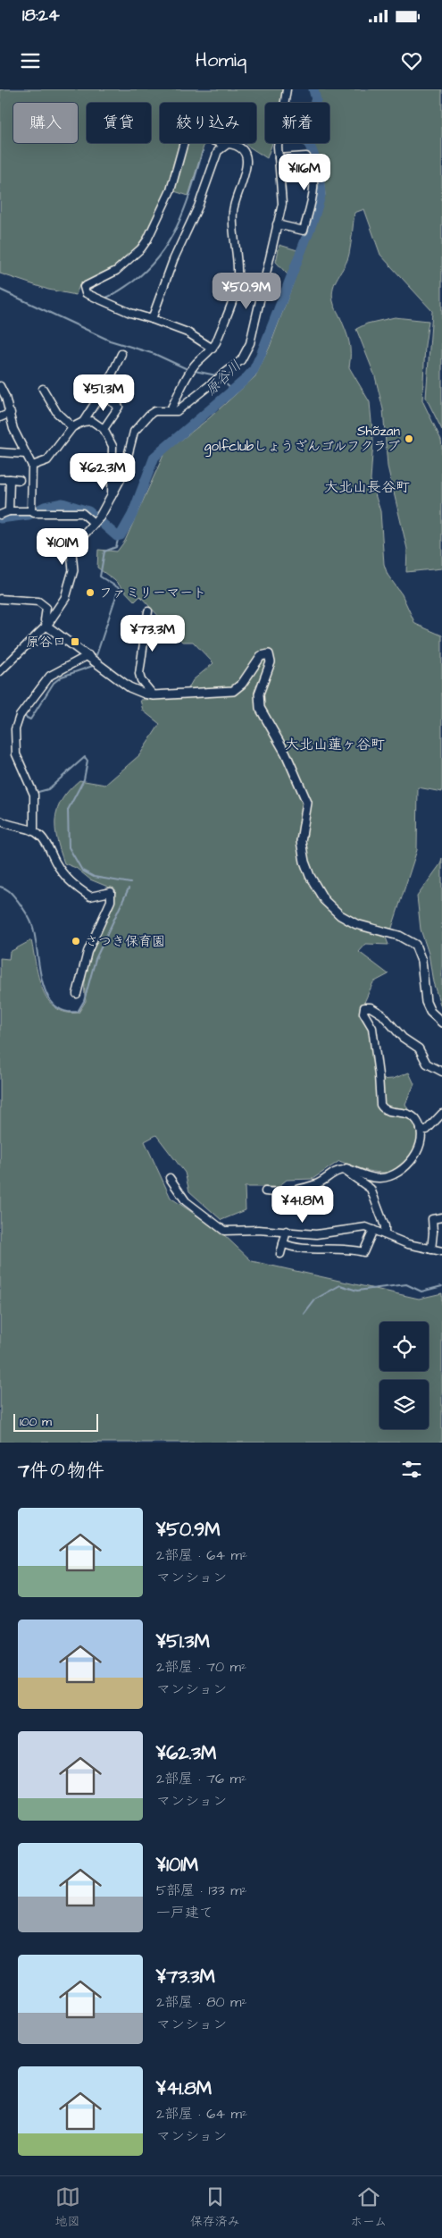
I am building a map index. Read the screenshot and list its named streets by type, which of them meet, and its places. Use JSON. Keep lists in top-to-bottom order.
{
  "districts": ["大北山長谷町", "大北山蓮ヶ谷町"],
  "water": ["原谷川"],
  "places": {
    "other": ["Shõzan golfclubしょうざんゴルフクラブ", "ファミリーマート", "さつき保育園"],
    "transit": ["原谷口"]
  },
  "scale_bar": "100 m",
  "page": {
    "status": "18:24",
    "header": "Homiq",
    "chip": [
      "購入",
      "賃貸",
      "絞り込み",
      "新着"
    ],
    "price": [
      "¥116M",
      "¥50.9M",
      "¥51.3M",
      "¥62.3M",
      "¥101M",
      "¥73.3M",
      "¥41.8M"
    ],
    "scale": "100 m",
    "heading": "7件の物件",
    "list": [
      {
        "name": "¥50.9M",
        "note": "2部屋 · 64 m² · マンション"
      },
      {
        "name": "¥51.3M",
        "note": "2部屋 · 70 m² · マンション"
      },
      {
        "name": "¥62.3M",
        "note": "2部屋 · 76 m² · マンション"
      },
      {
        "name": "¥101M",
        "note": "5部屋 · 133 m² · 一戸建て"
      },
      {
        "name": "¥73.3M",
        "note": "2部屋 · 80 m² · マンション"
      },
      {
        "name": "¥41.8M",
        "note": "2部屋 · 64 m² · マンション"
      }
    ],
    "tabs": ["地図", "保存済み", "ホーム"]
  }
}
